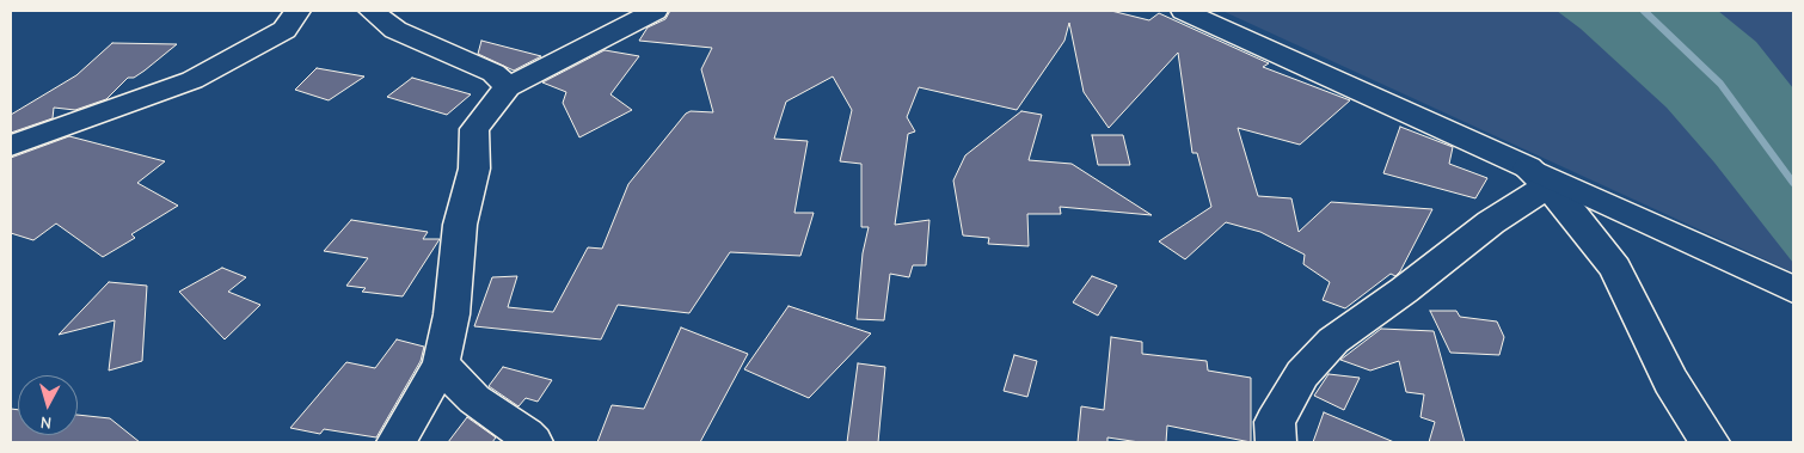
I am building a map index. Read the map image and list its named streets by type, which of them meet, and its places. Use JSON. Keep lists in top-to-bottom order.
{
  "north": "bottom"
}
